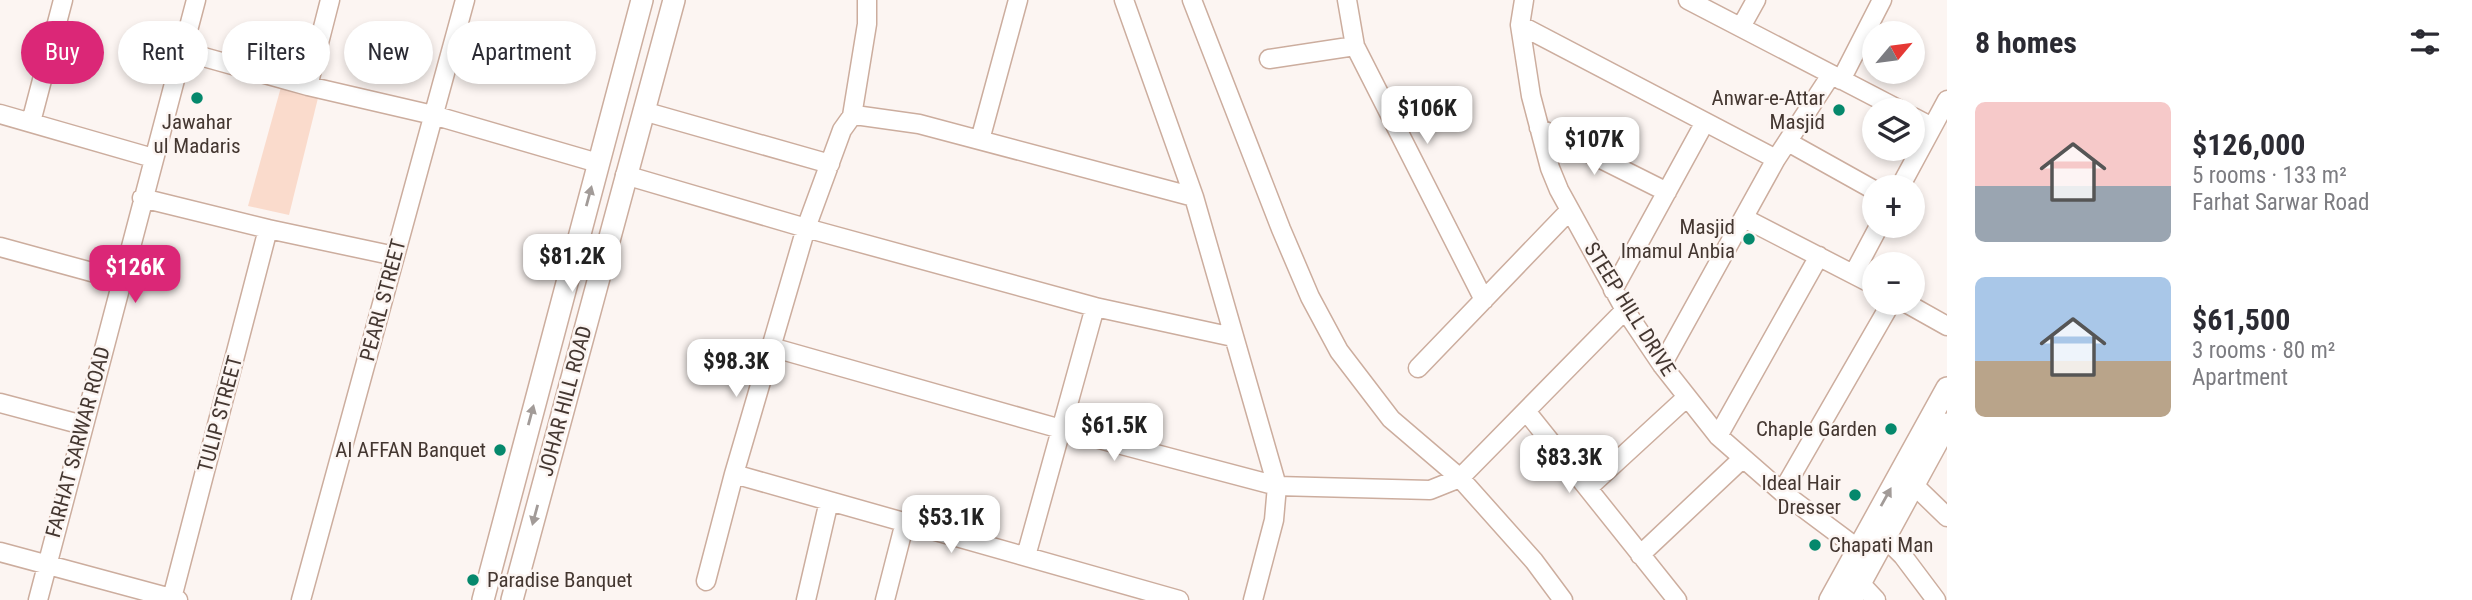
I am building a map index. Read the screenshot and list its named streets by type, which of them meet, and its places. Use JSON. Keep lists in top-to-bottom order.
{
  "streets": {
    "street": [
      "PEARL STREET",
      "STEEP HILL DRIVE",
      "JOHAR HILL ROAD",
      "TULIP STREET",
      "FARHAT SARWAR ROAD"
    ]
  },
  "places": [
    "Jawahar ul Madaris",
    "Anwar-e-Attar Masjid",
    "Masjid Imamul Anbia",
    "Chaple Garden",
    "Al AFFAN Banquet",
    "Ideal Hair Dresser",
    "Chapati Man",
    "Paradise Banquet"
  ],
  "north": "top right",
  "page": {
    "heading": "8 homes",
    "map_buttons": ["+", "−"],
    "chip": [
      "Buy",
      "Rent",
      "Filters",
      "New",
      "Apartment"
    ],
    "list": [
      {
        "name": "$126,000",
        "note": "5 rooms · 133 m² · Farhat Sarwar Road"
      },
      {
        "name": "$61,500",
        "note": "3 rooms · 80 m² · Apartment"
      }
    ],
    "price": [
      "$106K",
      "$107K",
      "$81.2K",
      "$126K",
      "$98.3K",
      "$61.5K",
      "$83.3K",
      "$53.1K"
    ]
  }
}
